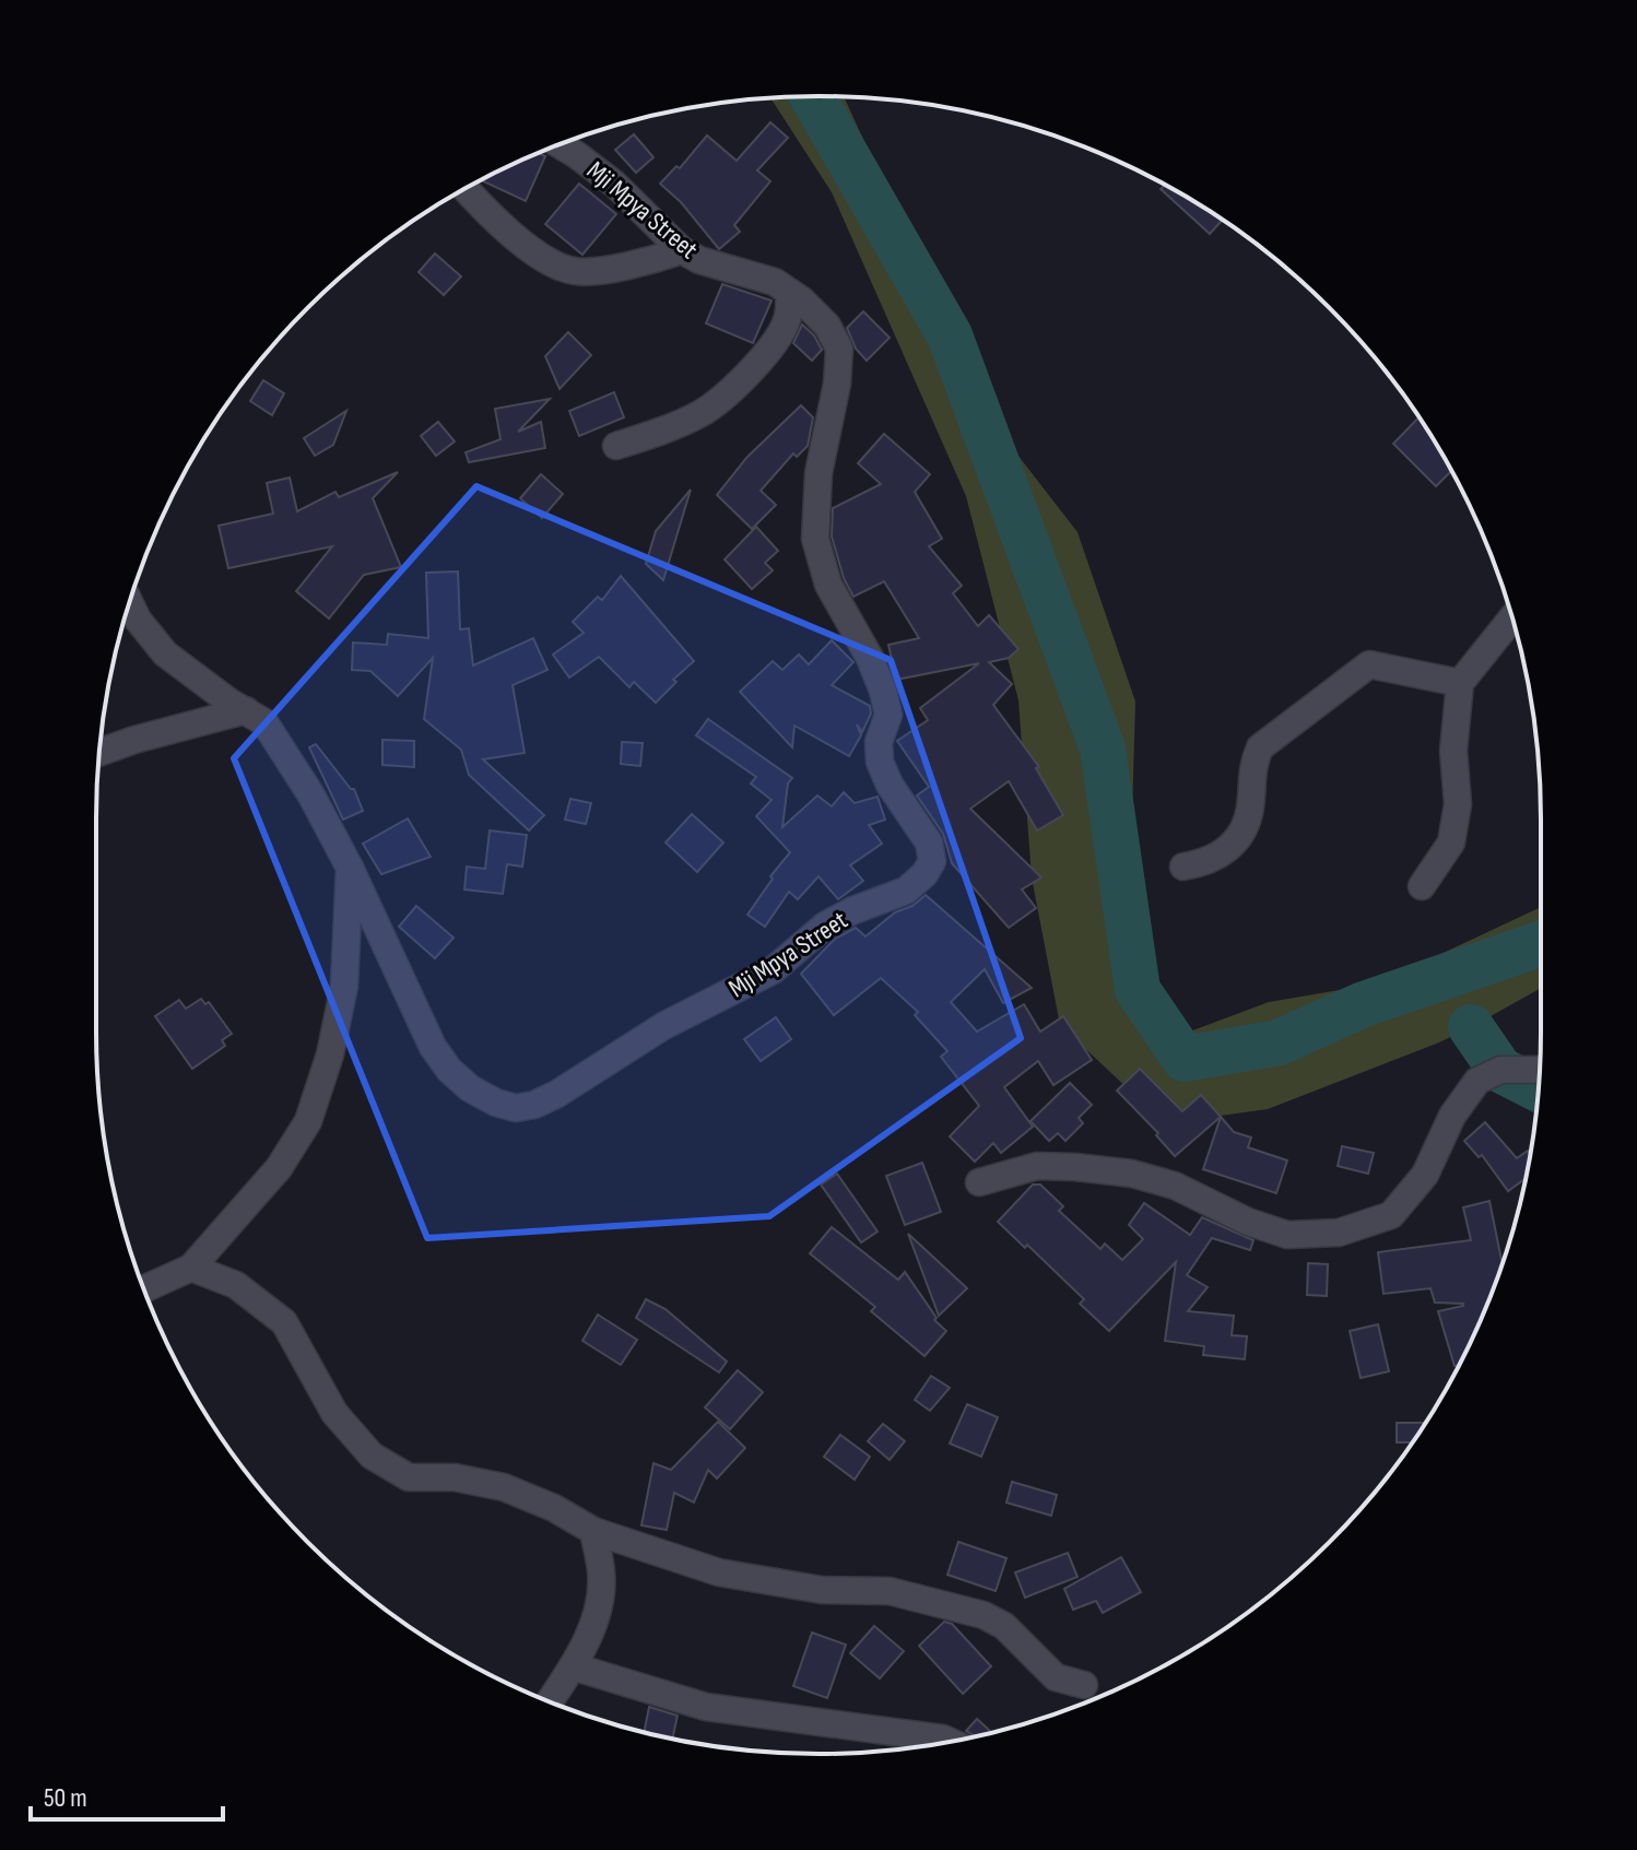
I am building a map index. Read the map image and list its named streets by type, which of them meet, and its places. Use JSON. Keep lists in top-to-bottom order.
{
  "streets": {
    "street": ["Mji Mpya Street"]
  },
  "scale_bar": "50 m"
}
